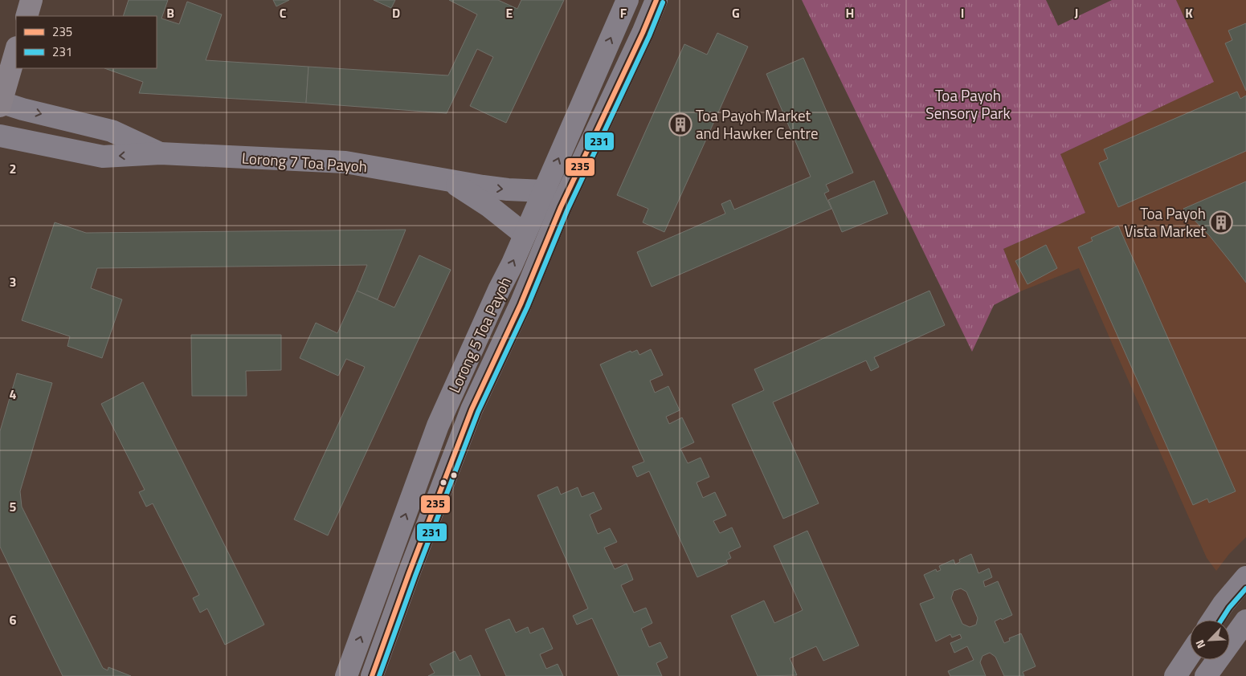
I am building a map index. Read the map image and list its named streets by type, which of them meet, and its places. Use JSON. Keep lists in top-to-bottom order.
{
  "streets": {
    "street": ["Lorong 7 Toa Payoh", "Lorong 5 Toa Payoh"]
  },
  "crossings": [
    ["Lorong 7 Toa Payoh", "Lorong 5 Toa Payoh"]
  ],
  "parks": ["Toa Payoh Sensory Park"],
  "places": {
    "building": ["Toa Payoh Market and Hawker Centre", "Toa Payoh Vista Market"]
  },
  "lines": ["transit line 235", "transit line 231"],
  "legend": ["235", "231"],
  "north": "bottom left",
  "grid": {
    "columns": [
      "B",
      "C",
      "D",
      "E",
      "F",
      "G",
      "H",
      "I",
      "J",
      "K"
    ],
    "rows": [
      "2",
      "3",
      "4",
      "5",
      "6"
    ]
  }
}
